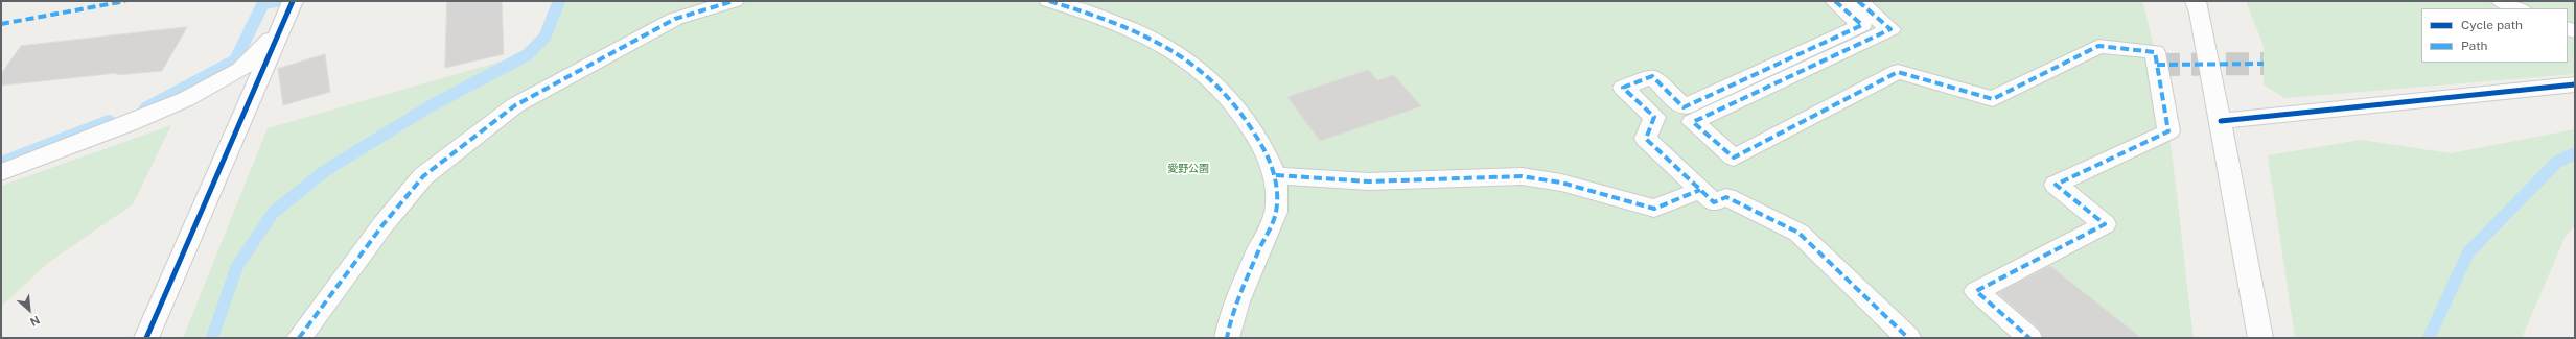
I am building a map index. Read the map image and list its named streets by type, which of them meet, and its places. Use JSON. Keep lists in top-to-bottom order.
{
  "parks": ["愛野公園"],
  "legend": ["Cycle path", "Path"],
  "north": "bottom right"
}
